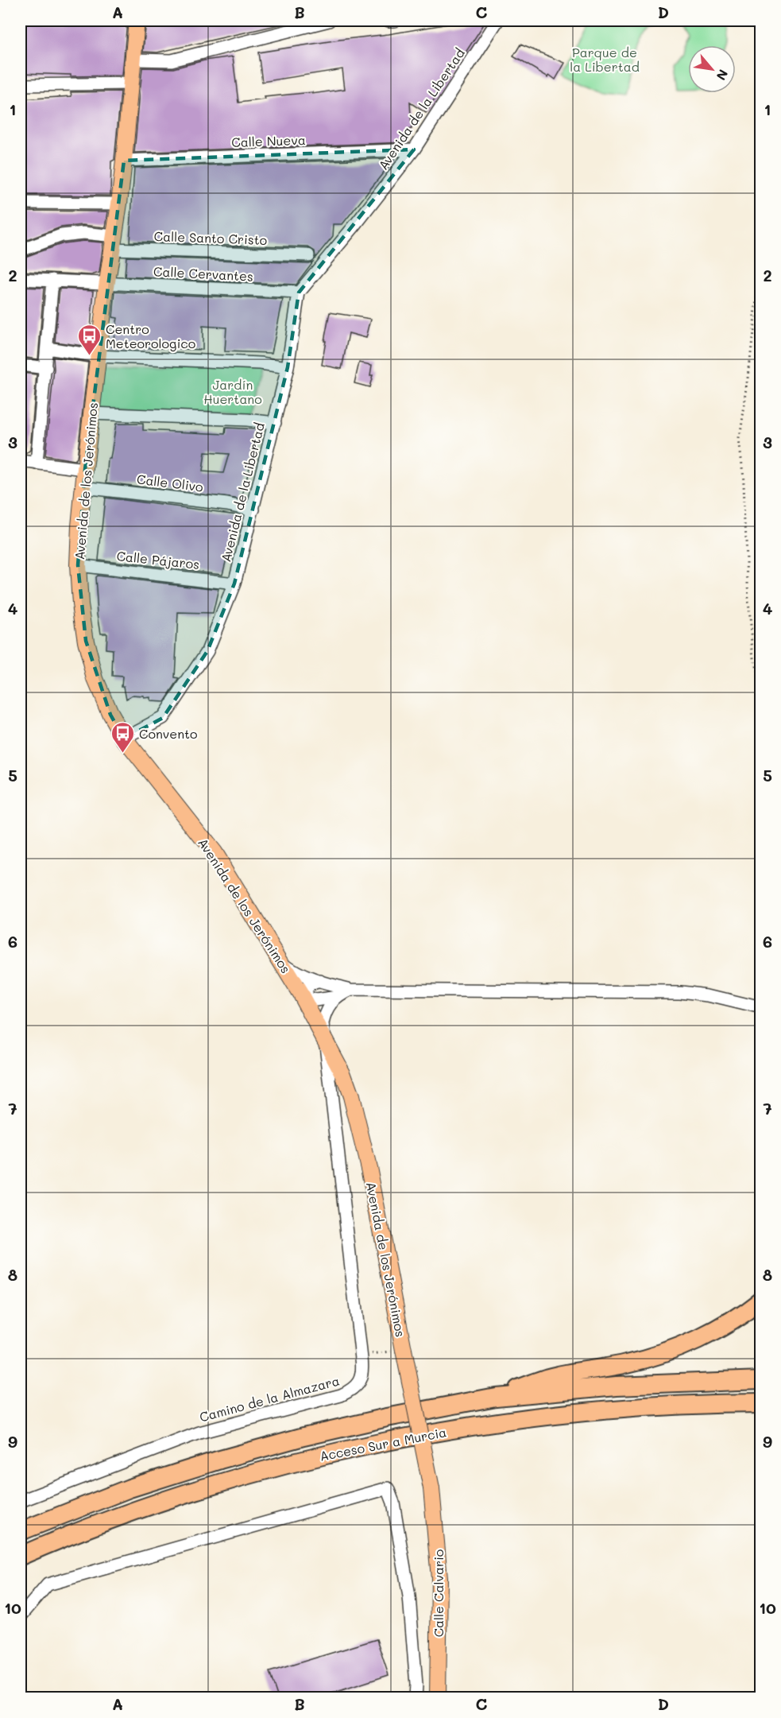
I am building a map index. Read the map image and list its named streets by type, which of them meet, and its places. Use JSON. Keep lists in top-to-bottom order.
{
  "streets": {
    "highway": ["Acceso Sur a Murcia"],
    "main road": ["Avenida de los Jerónimos", "Calle Calvario"],
    "street": [
      "Avenida de la Libertad",
      "Calle Nueva",
      "Calle Santo Cristo",
      "Calle Cervantes",
      "Calle Olivo",
      "Calle Pájaros",
      "Camino de la Almazara"
    ]
  },
  "crossings": [
    ["Avenida de la Libertad", "Calle Nueva"],
    ["Avenida de la Libertad", "Calle Cervantes"],
    ["Avenida de la Libertad", "Avenida de los Jerónimos"],
    ["Avenida de la Libertad", "Calle Olivo"],
    ["Avenida de la Libertad", "Calle Pájaros"],
    ["Calle Nueva", "Avenida de los Jerónimos"],
    ["Calle Santo Cristo", "Avenida de los Jerónimos"],
    ["Calle Cervantes", "Avenida de los Jerónimos"],
    ["Avenida de los Jerónimos", "Calle Olivo"],
    ["Avenida de los Jerónimos", "Calle Pájaros"],
    ["Avenida de los Jerónimos", "Camino de la Almazara"],
    ["Avenida de los Jerónimos", "Calle Calvario"]
  ],
  "parks": ["Parque de la Libertad", "Jardín Huertano"],
  "places": {
    "bus stop": ["Centro Meteorologico", "Convento"]
  },
  "north": "bottom right",
  "grid": {
    "columns": [
      "A",
      "B",
      "C",
      "D"
    ],
    "rows": [
      "1",
      "2",
      "3",
      "4",
      "5",
      "6",
      "7",
      "8",
      "9",
      "10"
    ]
  }
}
